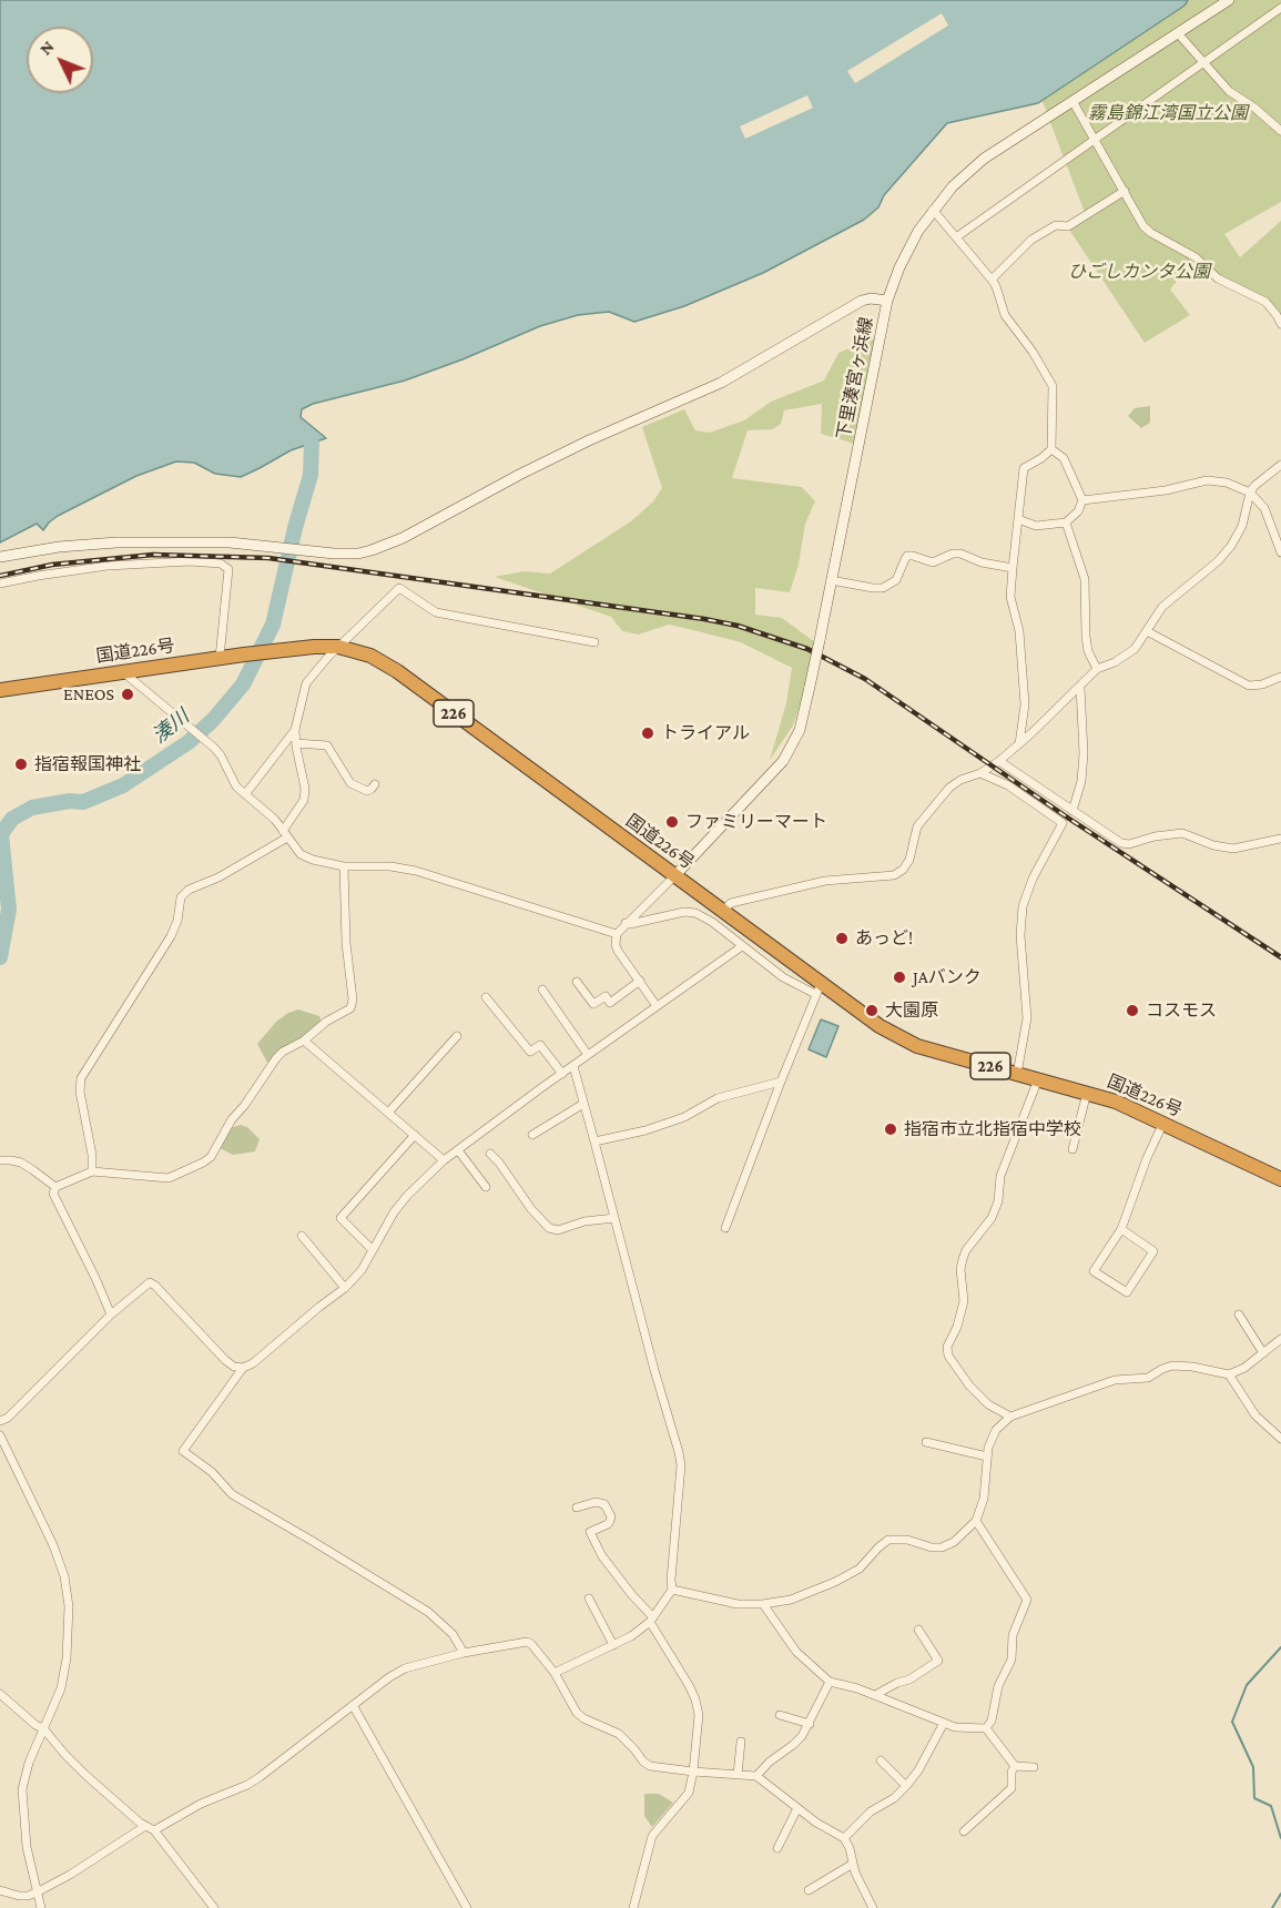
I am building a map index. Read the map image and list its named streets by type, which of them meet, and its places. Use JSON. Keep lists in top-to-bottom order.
{
  "streets": {
    "highway": ["国道226号", "226"],
    "main road": ["下里湊宮ヶ浜線"]
  },
  "crossings": [
    ["下里湊宮ヶ浜線", "国道226号"]
  ],
  "water": ["湊川"],
  "parks": ["霧島錦江湾国立公園", "ひごしカンタ公園"],
  "places": [
    "ENEOS",
    "トライアル",
    "指宿報国神社",
    "ファミリーマート",
    "あっど!",
    "JAバンク",
    "大園原",
    "コスモス",
    "指宿市立北指宿中学校"
  ],
  "north": "top left"
}
